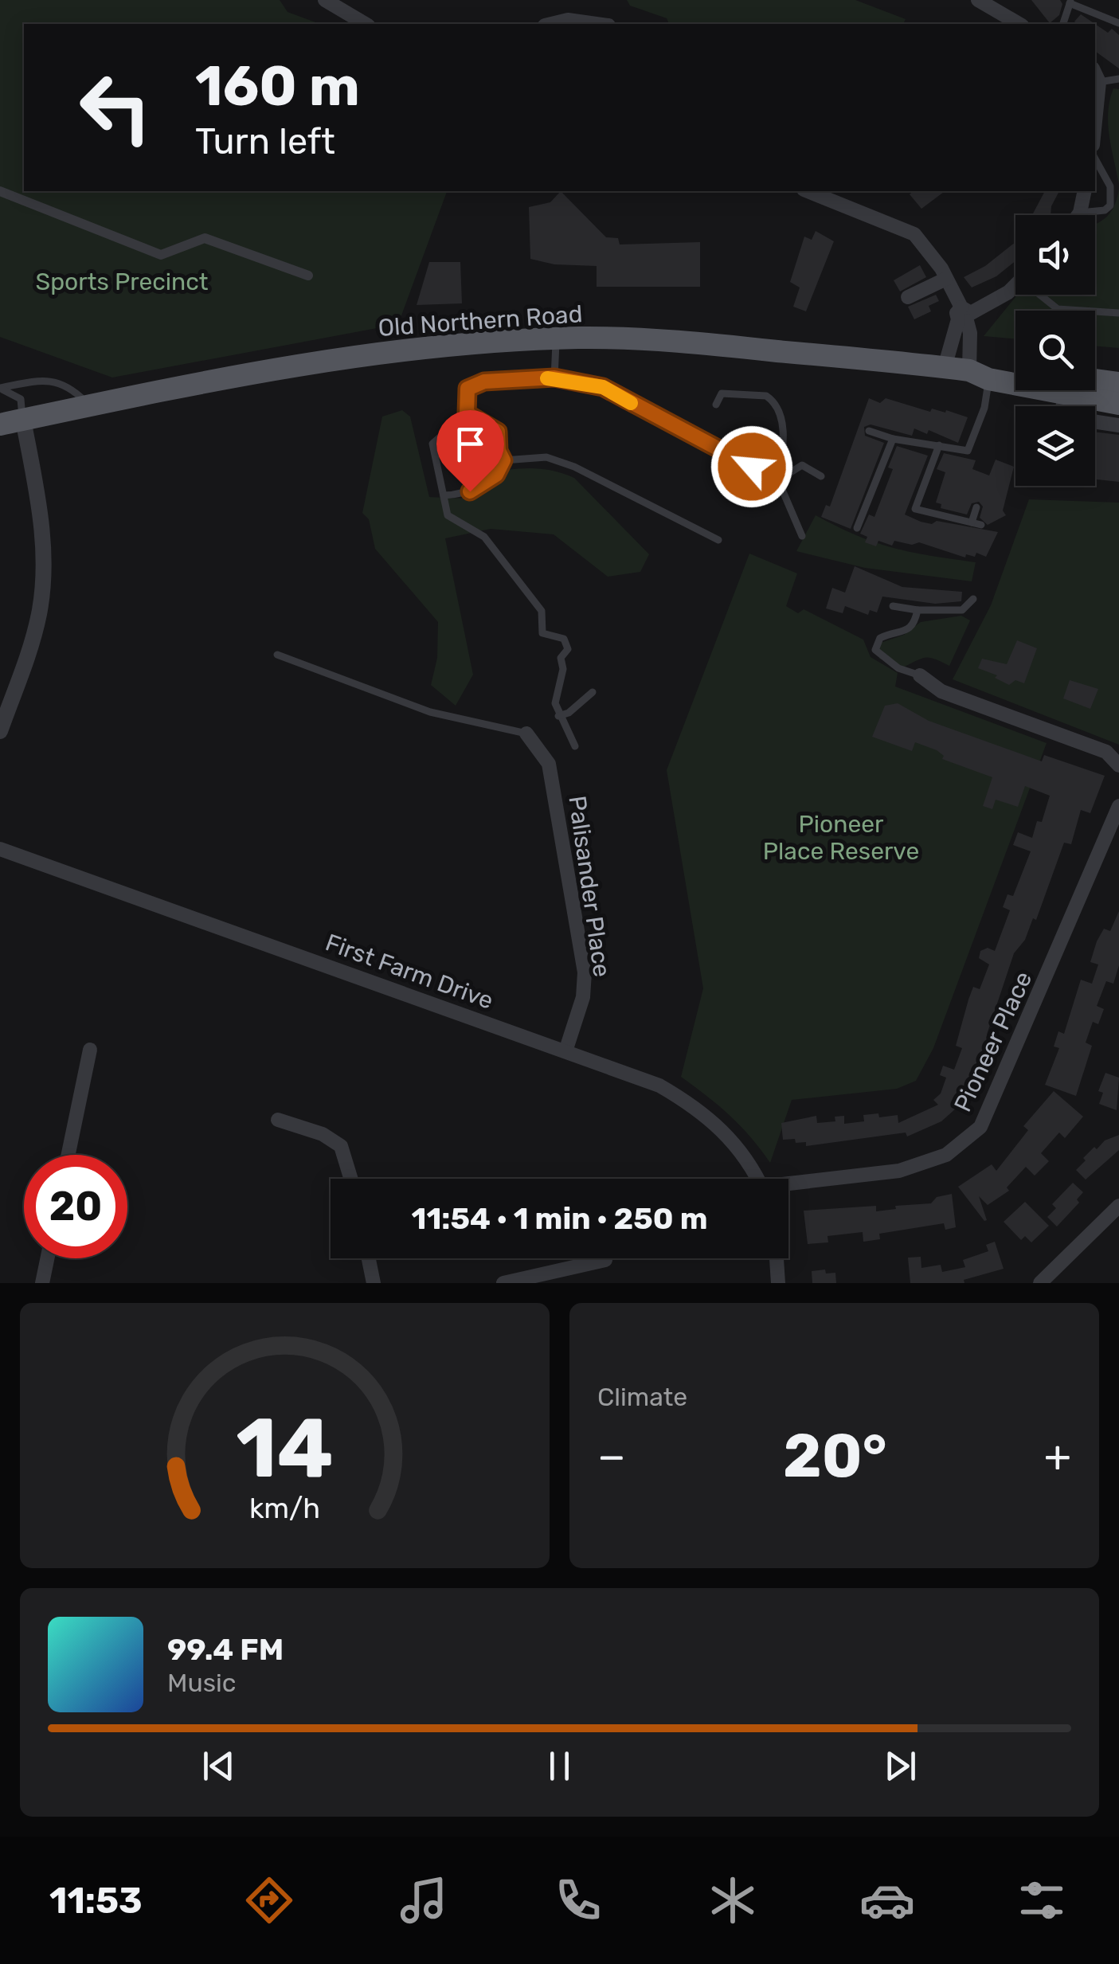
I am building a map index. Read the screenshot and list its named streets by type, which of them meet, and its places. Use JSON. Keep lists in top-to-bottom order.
{
  "streets": {
    "main road": ["Old Northern Road"],
    "street": ["Palisander Place", "First Farm Drive", "Pioneer Place"]
  },
  "crossings": [
    ["Palisander Place", "First Farm Drive"]
  ],
  "parks": ["Sports Precinct", "Pioneer Place Reserve"],
  "page": {
    "turn": ["160 m", "Turn left"],
    "limit": "20",
    "trip": "11:54 · 1 min · 250 m",
    "tile": "Climate",
    "heat": ["−", "20°", "+"],
    "song": ["99.4 FM", "Music"],
    "tabs": "11:53",
    "gauge": ["14", "km/h"]
  }
}
